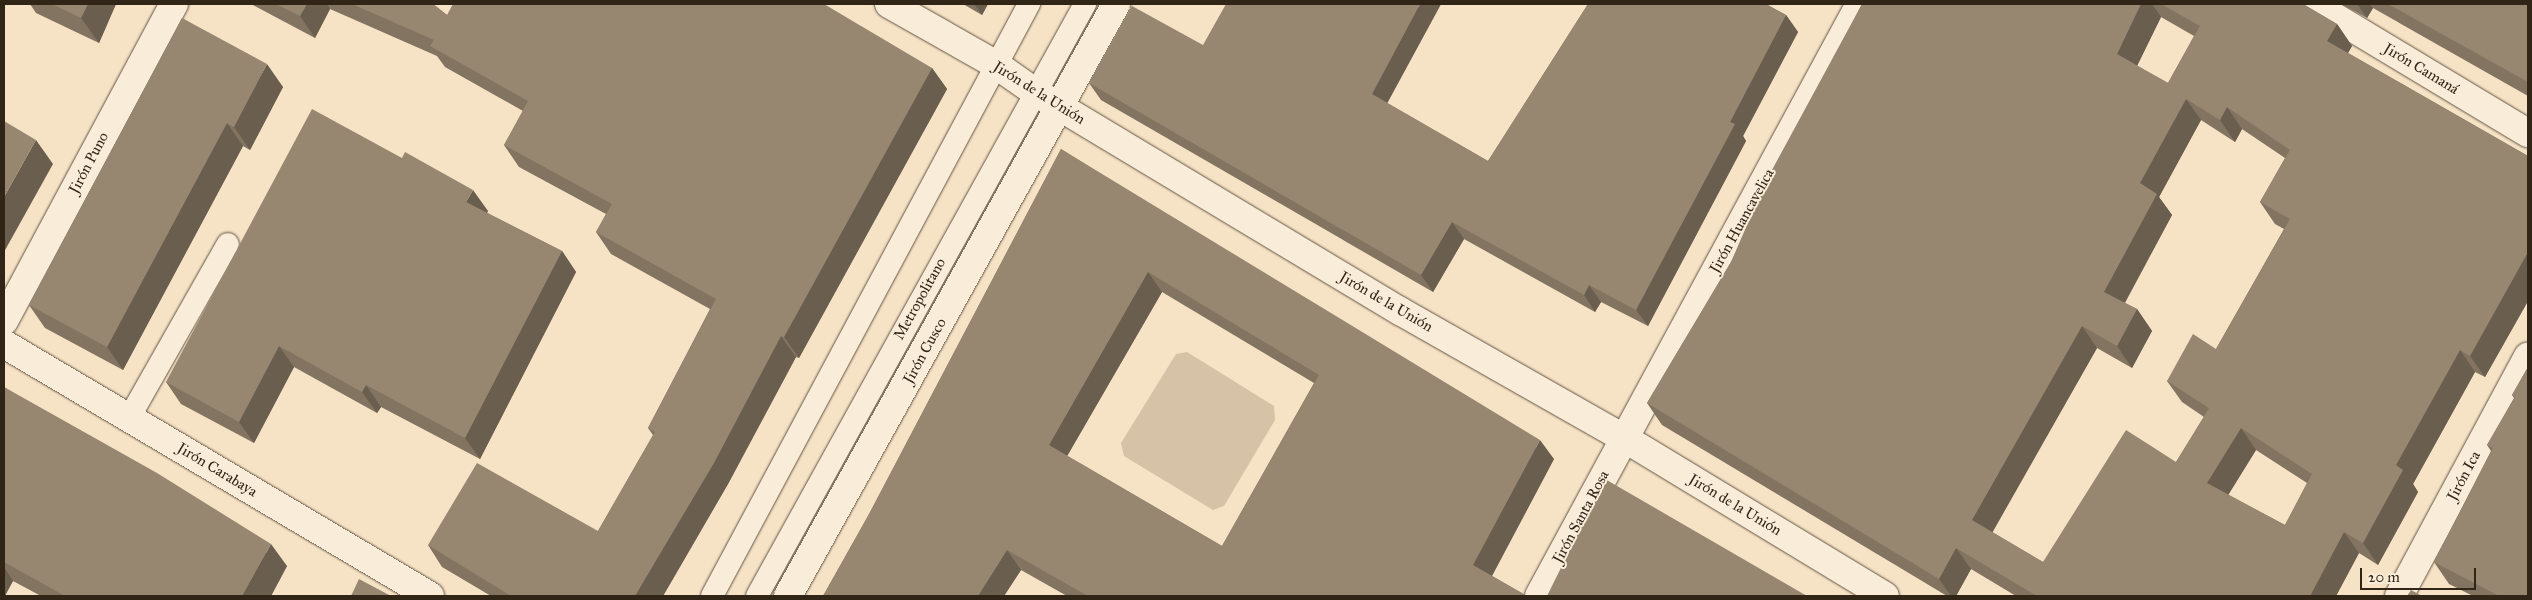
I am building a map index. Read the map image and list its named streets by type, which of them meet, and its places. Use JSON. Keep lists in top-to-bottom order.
{
  "streets": {
    "street": [
      "Jirón Camaná",
      "Jirón de la Unión",
      "Jirón Puno",
      "Jirón Huancavelica",
      "Jirón Cusco",
      "Jirón Carabaya",
      "Jirón Ica",
      "Jirón Santa Rosa"
    ],
    "lane": ["Metropolitano"]
  },
  "crossings": [
    ["Jirón de la Unión", "Jirón Huancavelica"],
    ["Jirón de la Unión", "Metropolitano"],
    ["Jirón de la Unión", "Jirón Cusco"],
    ["Jirón de la Unión", "Jirón Santa Rosa"],
    ["Jirón Huancavelica", "Jirón Santa Rosa"]
  ],
  "scale_bar": "20 m"
}
